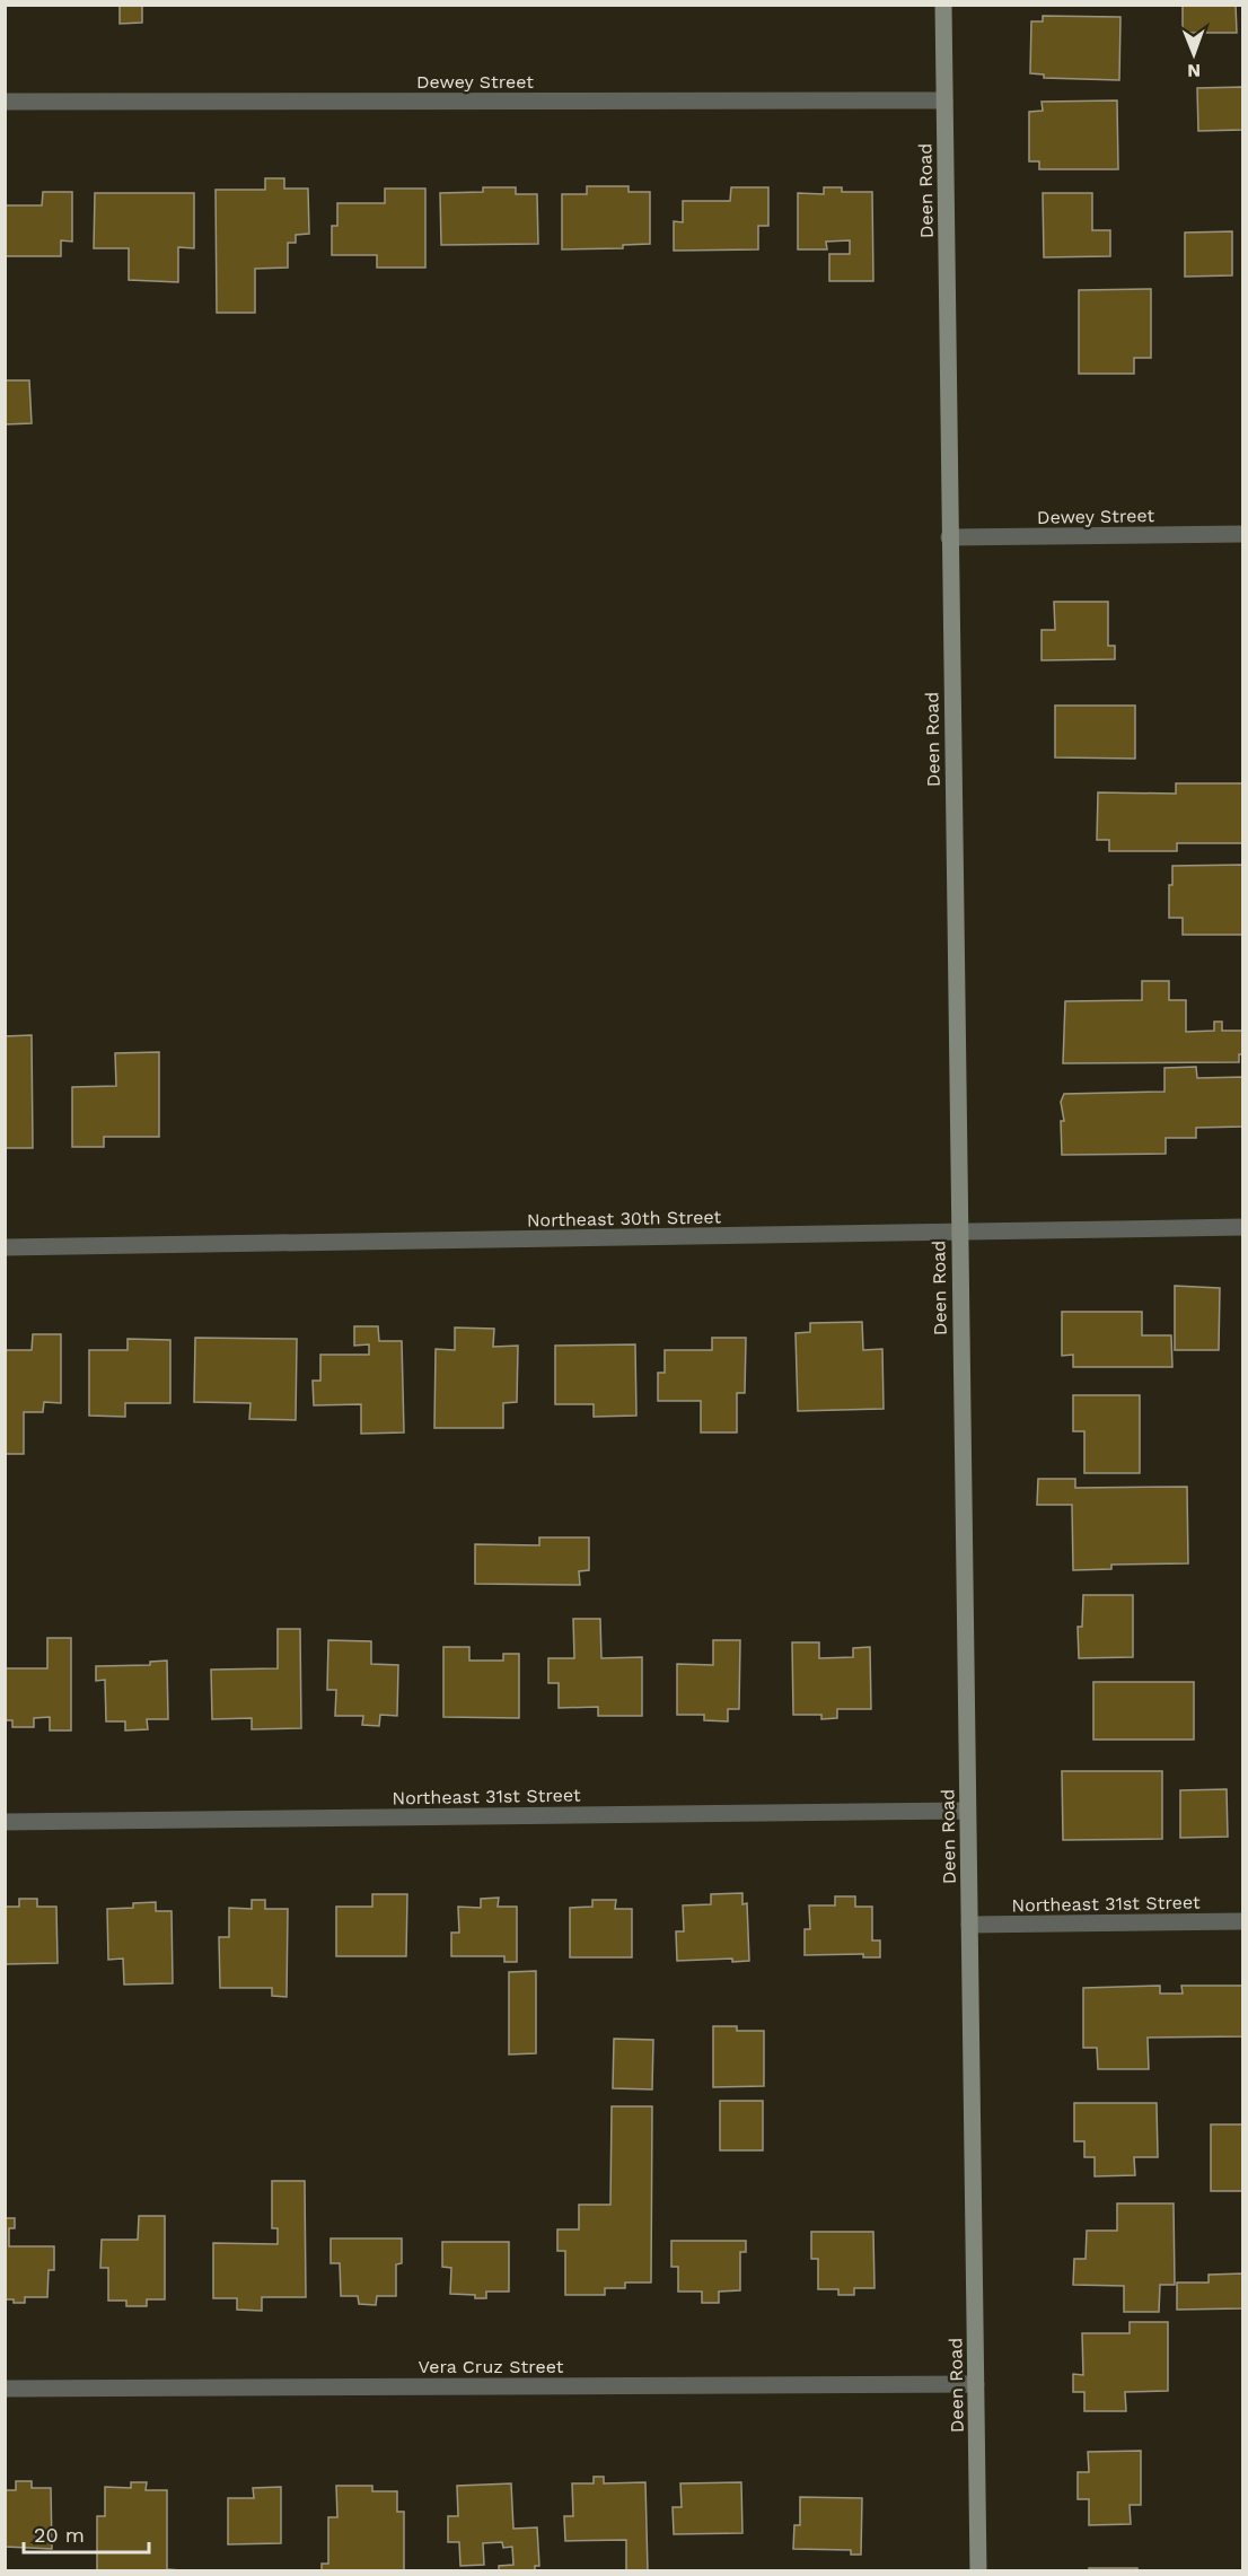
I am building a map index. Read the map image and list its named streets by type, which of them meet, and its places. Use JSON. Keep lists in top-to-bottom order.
{
  "streets": {
    "street": [
      "Dewey Street",
      "Deen Road",
      "Northeast 30th Street",
      "Northeast 31st Street",
      "Vera Cruz Street"
    ]
  },
  "crossings": [
    ["Dewey Street", "Deen Road"],
    ["Deen Road", "Northeast 30th Street"],
    ["Deen Road", "Northeast 31st Street"],
    ["Deen Road", "Vera Cruz Street"]
  ],
  "scale_bar": "20 m",
  "north": "bottom"
}
